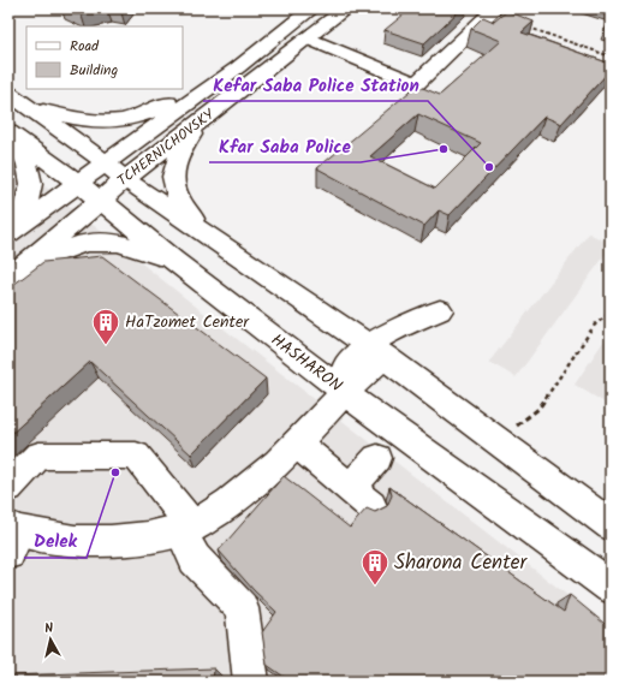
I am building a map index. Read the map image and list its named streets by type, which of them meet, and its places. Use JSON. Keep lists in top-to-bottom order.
{
  "streets": {
    "main road": ["TCHERNICHOVSKY", "HASHARON"]
  },
  "crossings": [
    ["TCHERNICHOVSKY", "HASHARON"]
  ],
  "places": {
    "other": ["Kfar Saba Police", "Kefar Saba Police Station", "Delek"],
    "building": ["HaTzomet Center", "Sharona Center"]
  },
  "legend": ["Road", "Building"],
  "north": "top"
}
